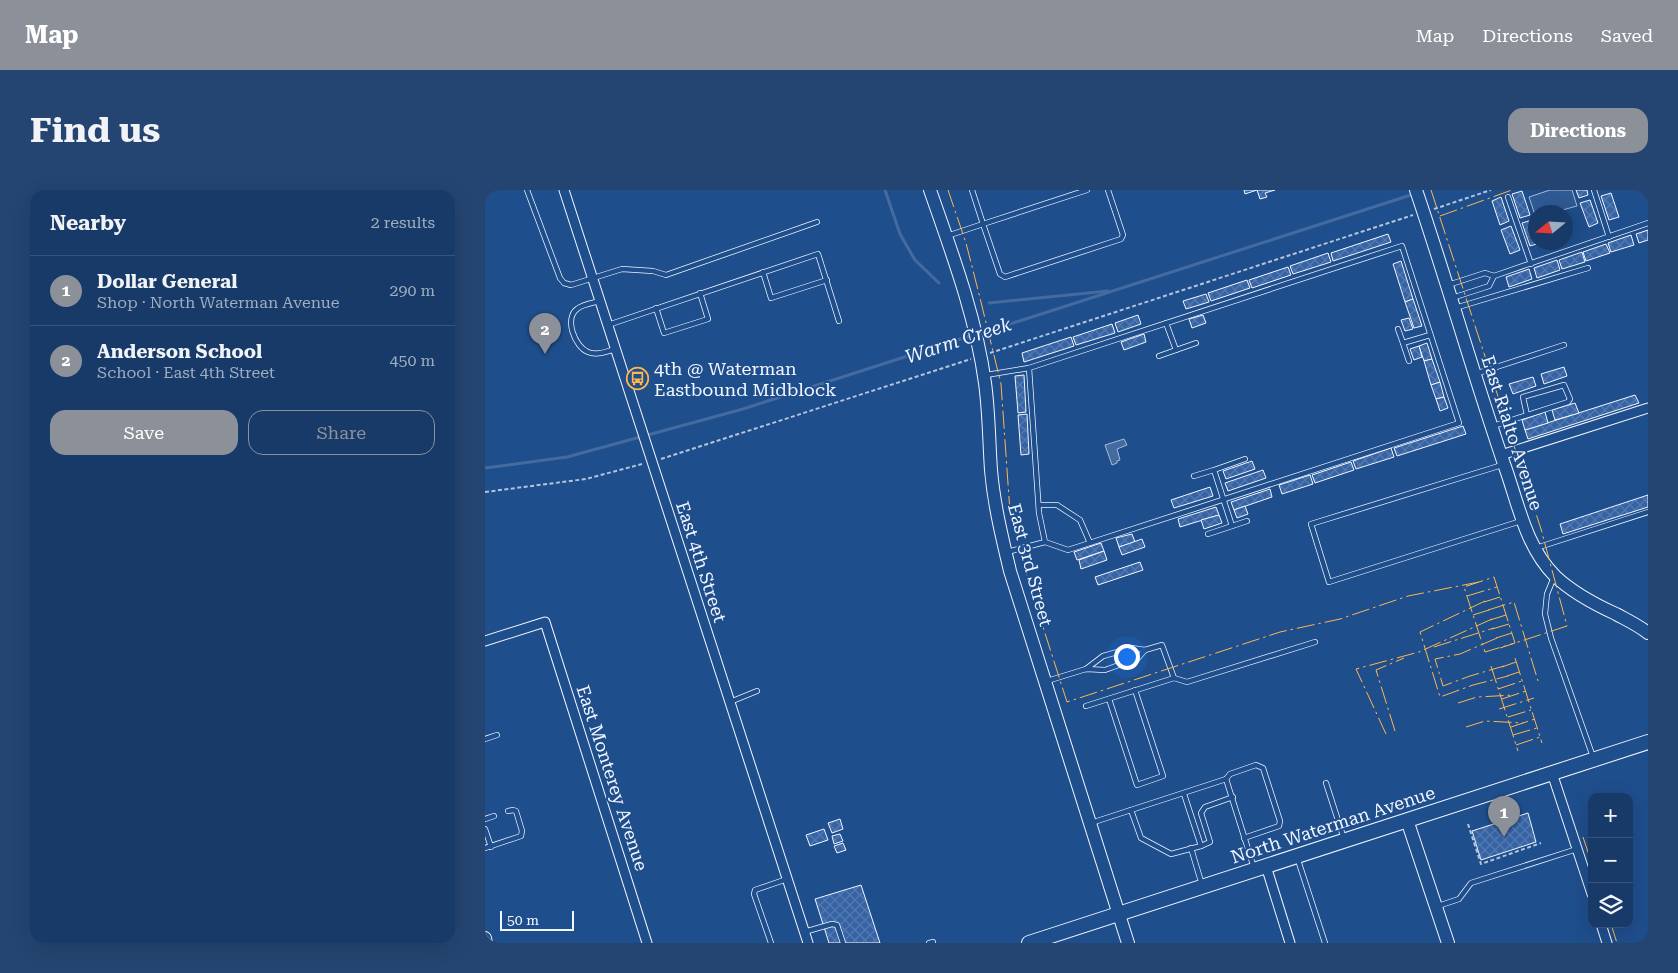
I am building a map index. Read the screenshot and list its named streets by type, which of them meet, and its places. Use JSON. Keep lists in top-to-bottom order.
{
  "streets": {
    "main road": ["East Rialto Avenue", "East 3rd Street", "North Waterman Avenue"],
    "street": ["East 4th Street", "East Monterey Avenue"]
  },
  "crossings": [
    ["East 3rd Street", "North Waterman Avenue"]
  ],
  "water": ["Warm Creek"],
  "places": {
    "bus stop": ["4th @ Waterman Eastbound Midblock"]
  },
  "scale_bar": "50 m",
  "north": "left",
  "page": {
    "header": "Map",
    "nav": ["Map", "Directions", "Saved"],
    "buttons": [
      "Directions",
      ["Save", "Share"]
    ],
    "title": "Find us",
    "heading": ["Nearby", "2 results"],
    "list": [
      {
        "mark": "1",
        "name": "Dollar General",
        "note": "Shop · North Waterman Avenue",
        "value": "290 m"
      },
      {
        "mark": "2",
        "name": "Anderson School",
        "note": "School · East 4th Street",
        "value": "450 m"
      }
    ],
    "pins": ["2", "1"],
    "map_buttons": ["+", "−"],
    "scale": "50 m"
  }
}
